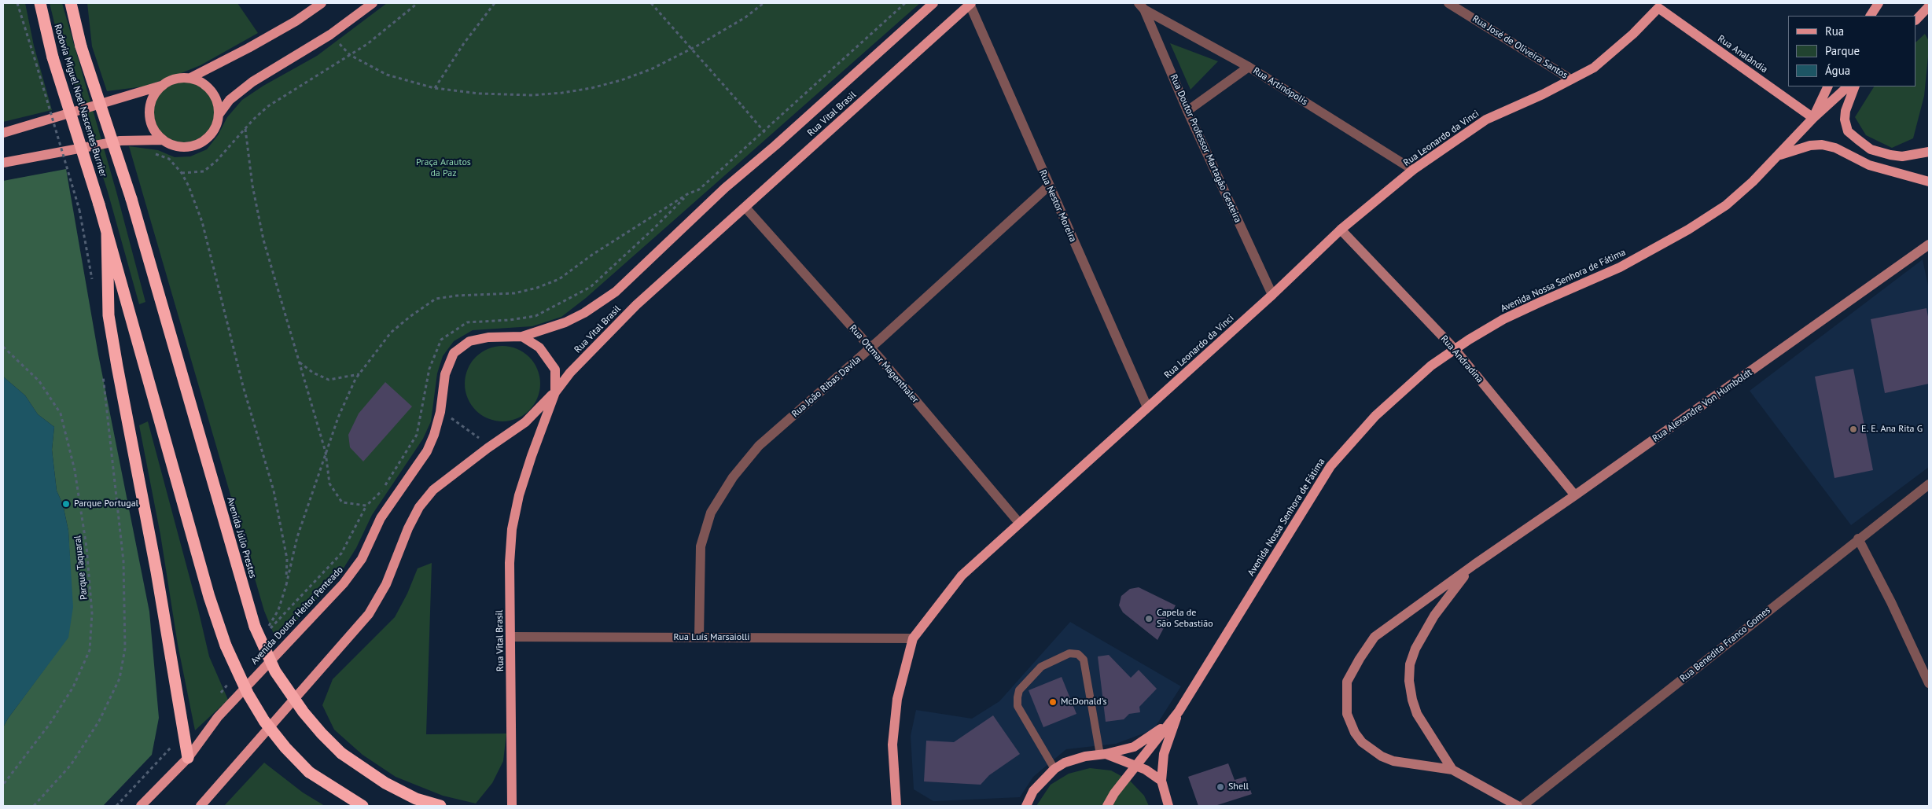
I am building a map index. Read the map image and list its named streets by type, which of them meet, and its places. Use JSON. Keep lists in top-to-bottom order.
{
  "streets": {
    "highway": ["Rodovia Miguel Noel Nascentes Burnier", "Avenida Júlio Prestes"],
    "main road": [
      "Rua Analândia",
      "Rua Vital Brasil",
      "Rua Leonardo da Vinci",
      "Avenida Nossa Senhora de Fátima",
      "Avenida Doutor Heitor Penteado"
    ],
    "street": [
      "Rua José de Oliveira Santos",
      "Rua Artinópolis",
      "Rua Doutor Professor Martagão Gesteira",
      "Rua Nestor Moreira",
      "Rua Andradina",
      "Rua Ottmar Magenthaler",
      "Rua João Ribas Davila",
      "Rua Alexandre Von Humboldt",
      "Rua Luís Marsaiolli",
      "Rua Benedita Franco Gomes"
    ],
    "path": ["Parque Taquaral"]
  },
  "crossings": [
    ["Rua José de Oliveira Santos", "Rua Leonardo da Vinci"],
    ["Rua Analândia", "Rua Leonardo da Vinci"],
    ["Rua Analândia", "Avenida Nossa Senhora de Fátima"],
    ["Rua Artinópolis", "Rua Leonardo da Vinci"],
    ["Rua Artinópolis", "Rua Doutor Professor Martagão Gesteira"],
    ["Rodovia Miguel Noel Nascentes Burnier", "Avenida Júlio Prestes"],
    ["Rua Vital Brasil", "Rua Nestor Moreira"],
    ["Rua Vital Brasil", "Rua Ottmar Magenthaler"],
    ["Rua Vital Brasil", "Avenida Doutor Heitor Penteado"],
    ["Rua Vital Brasil", "Rua Luís Marsaiolli"],
    ["Rua Leonardo da Vinci", "Rua Doutor Professor Martagão Gesteira"],
    ["Rua Leonardo da Vinci", "Rua Nestor Moreira"],
    ["Rua Leonardo da Vinci", "Rua Andradina"],
    ["Rua Leonardo da Vinci", "Rua Ottmar Magenthaler"],
    ["Rua Leonardo da Vinci", "Rua Luís Marsaiolli"],
    ["Rua Nestor Moreira", "Rua João Ribas Davila"],
    ["Avenida Nossa Senhora de Fátima", "Rua Andradina"],
    ["Rua Andradina", "Rua Alexandre Von Humboldt"],
    ["Rua Ottmar Magenthaler", "Rua João Ribas Davila"],
    ["Rua João Ribas Davila", "Rua Luís Marsaiolli"]
  ],
  "parks": ["Praça Arautos da Paz"],
  "places": [
    "E. E. Ana Rita G",
    "Parque Portugal",
    "Capela de São Sebastião",
    "McDonald's",
    "Shell"
  ],
  "legend": ["Rua", "Parque", "Água"]
}
